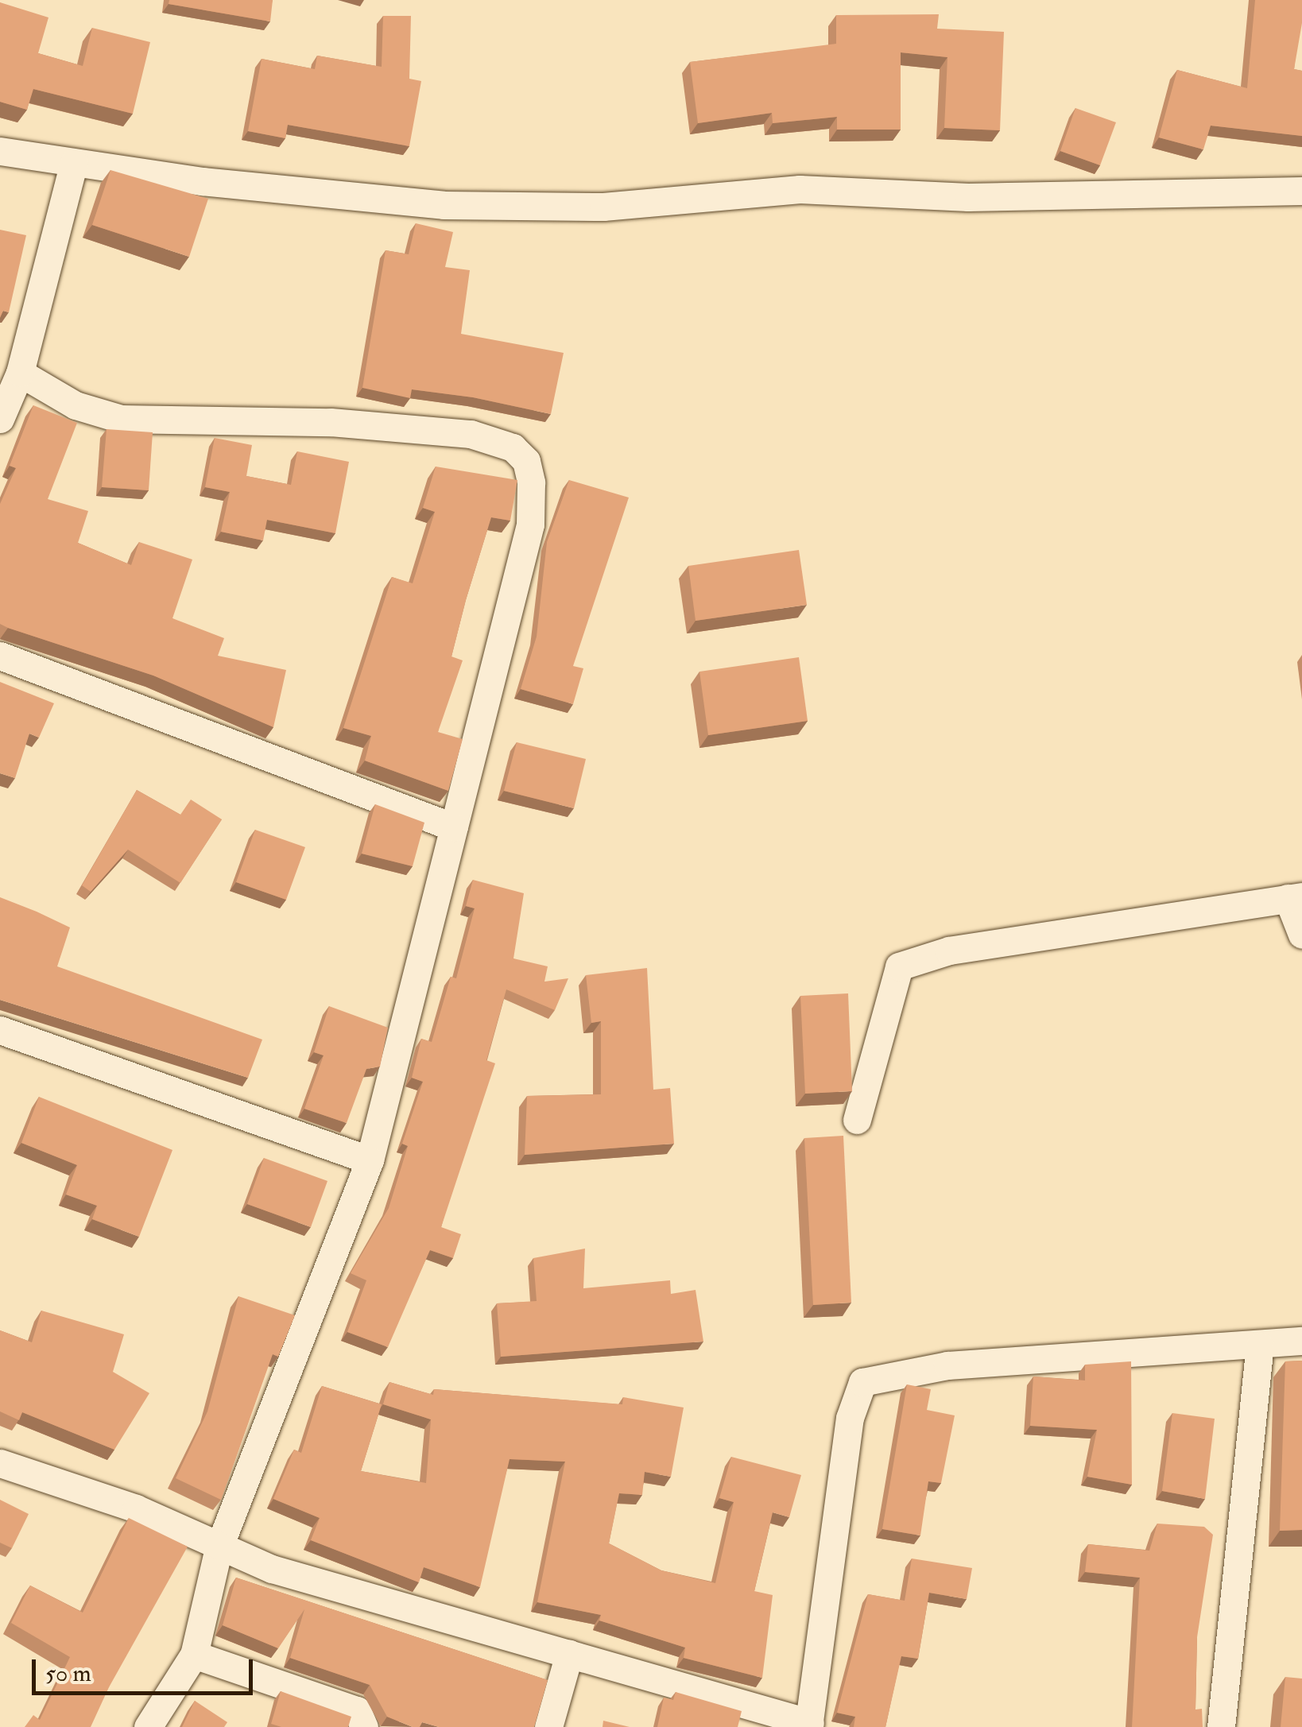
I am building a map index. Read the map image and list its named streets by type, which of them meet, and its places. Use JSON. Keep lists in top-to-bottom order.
{
  "scale_bar": "50 m"
}
